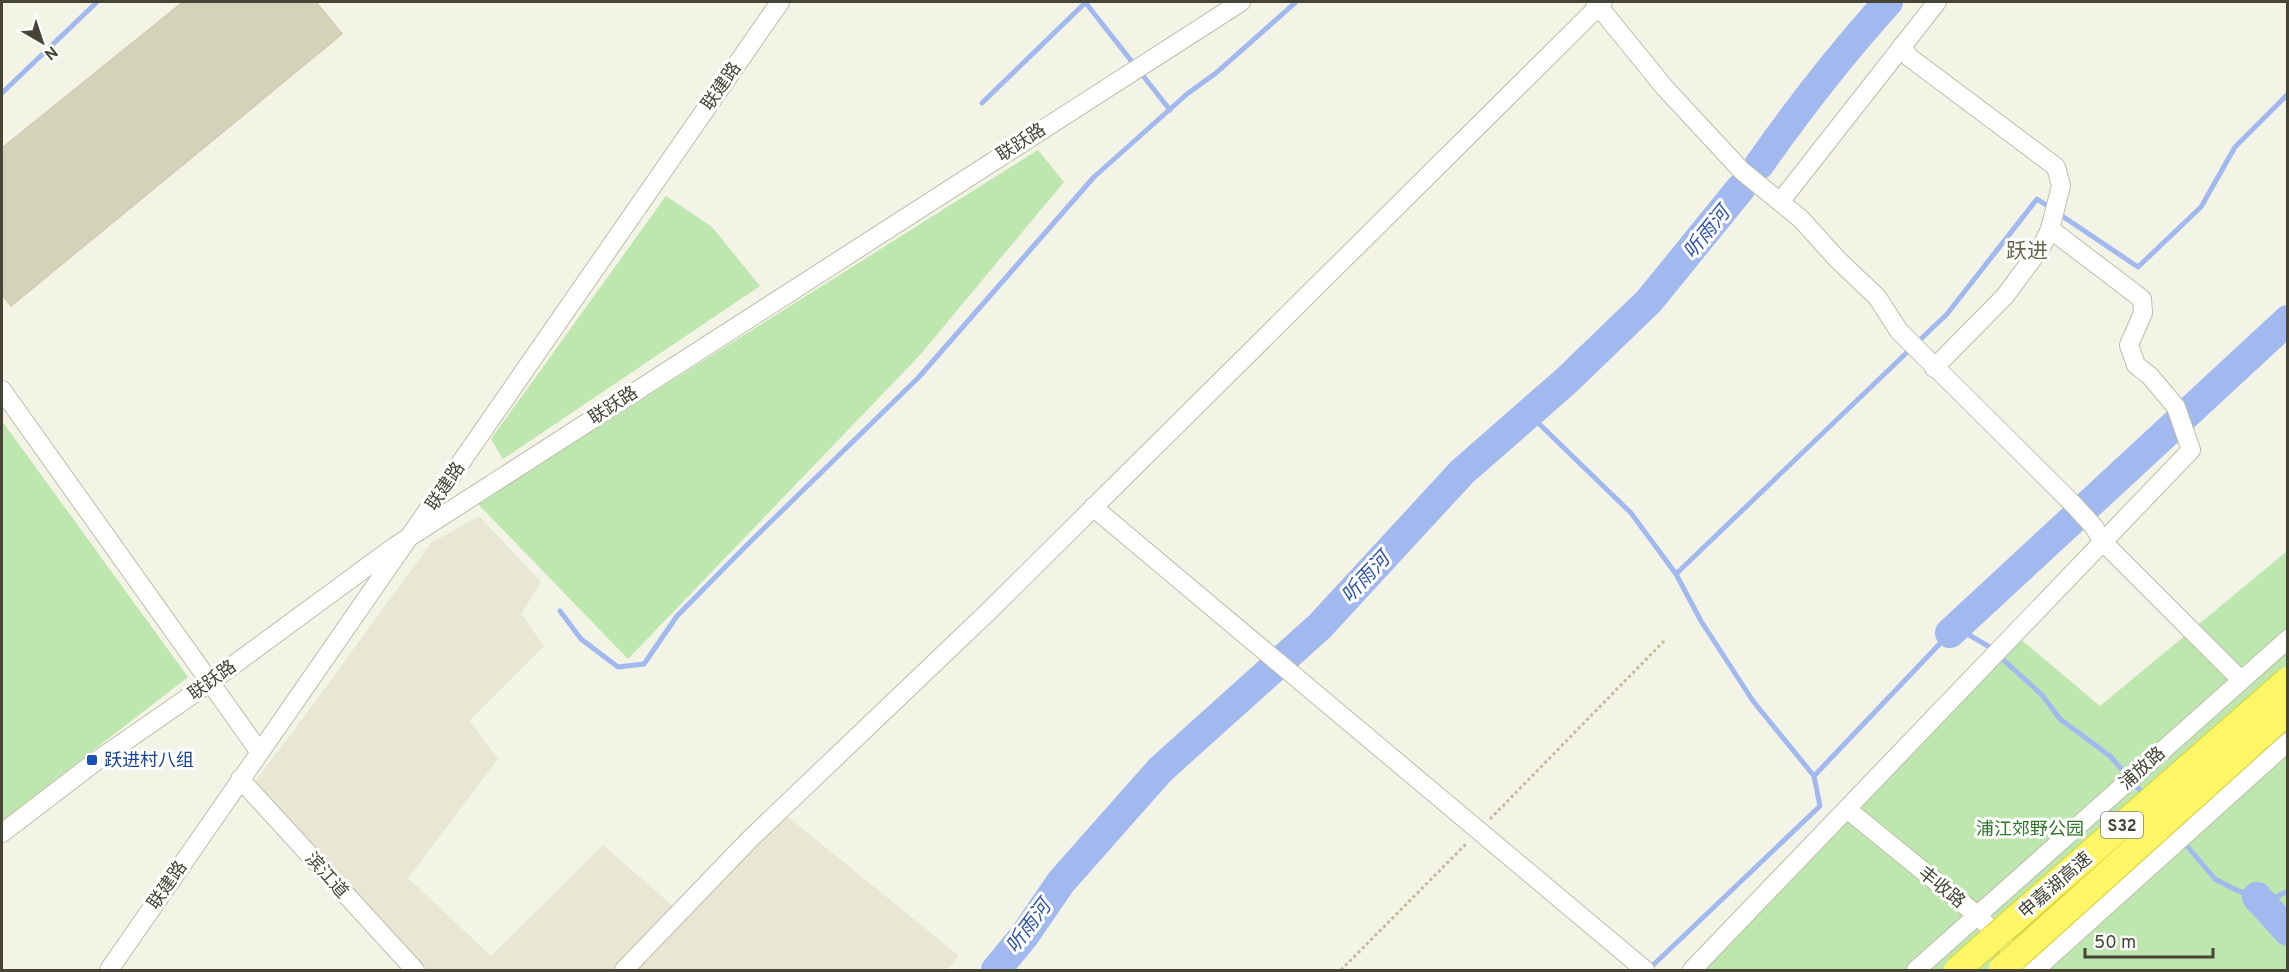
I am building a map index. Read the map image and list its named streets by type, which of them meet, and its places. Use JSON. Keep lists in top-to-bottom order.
{
  "streets": {
    "highway": ["S32", "申嘉湖高速"],
    "street": [
      "联建路",
      "联跃路",
      "浦放路",
      "滨江道",
      "丰收路"
    ]
  },
  "crossings": [
    ["联建路", "联跃路"],
    ["联建路", "滨江道"],
    ["浦放路", "丰收路"]
  ],
  "districts": ["跃进"],
  "water": ["听雨河"],
  "parks": ["浦江郊野公园"],
  "places": {
    "transit": ["跃进村八组"]
  },
  "scale_bar": "50 m",
  "north": "bottom right"
}
